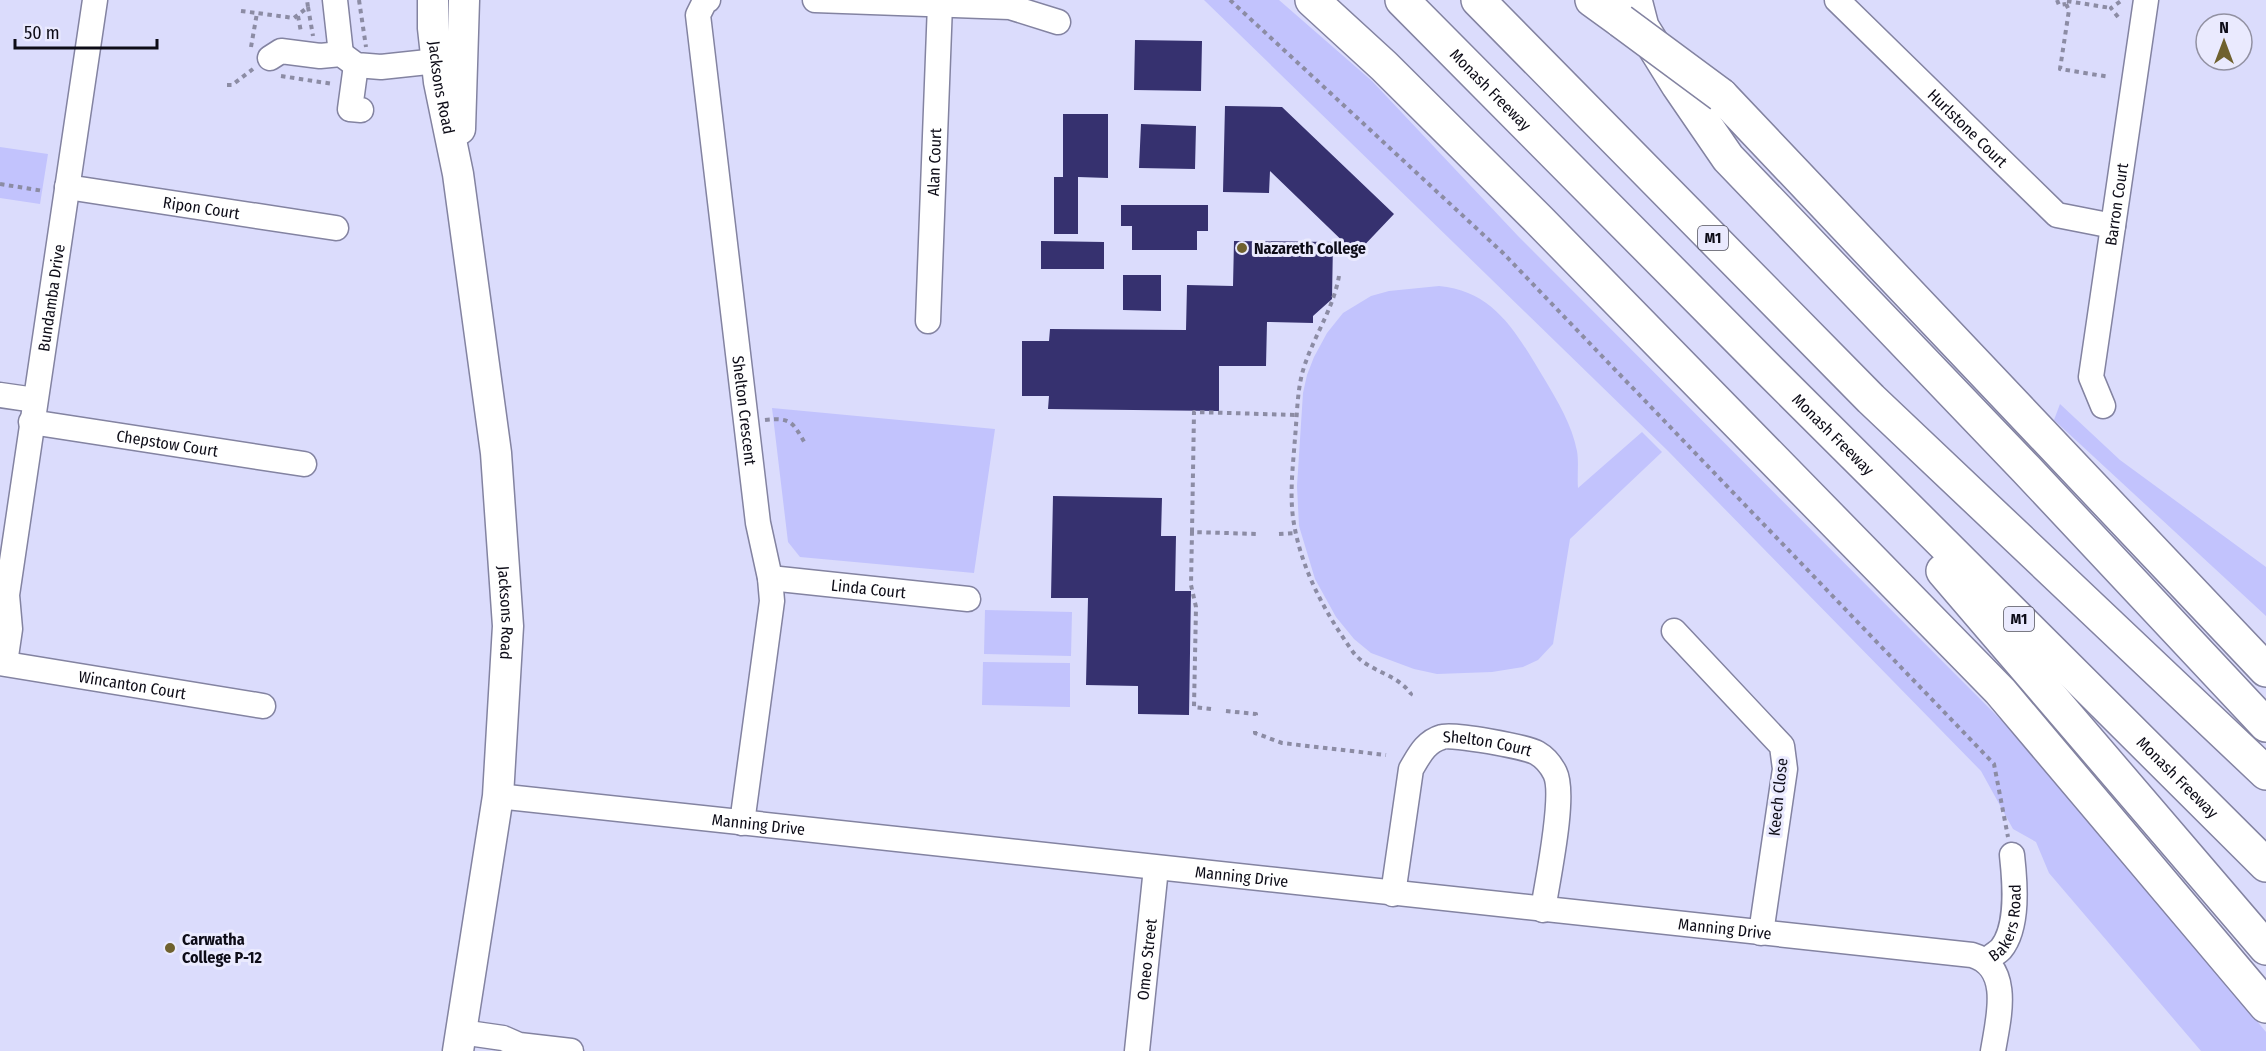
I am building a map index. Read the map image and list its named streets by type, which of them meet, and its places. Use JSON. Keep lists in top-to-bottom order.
{
  "streets": {
    "highway": ["Monash Freeway", "M1"],
    "main road": ["Jacksons Road"],
    "street": [
      "Hurlstone Court",
      "Alan Court",
      "Barron Court",
      "Ripon Court",
      "Bundamba Drive",
      "Shelton Crescent",
      "Chepstow Court",
      "Linda Court",
      "Wincanton Court",
      "Shelton Court",
      "Keech Close",
      "Manning Drive",
      "Bakers Road",
      "Omeo Street"
    ]
  },
  "crossings": [
    ["Jacksons Road", "Manning Drive"],
    ["Hurlstone Court", "Barron Court"],
    ["Ripon Court", "Bundamba Drive"],
    ["Bundamba Drive", "Chepstow Court"],
    ["Bundamba Drive", "Wincanton Court"],
    ["Shelton Crescent", "Linda Court"],
    ["Shelton Crescent", "Manning Drive"],
    ["Shelton Court", "Manning Drive"],
    ["Keech Close", "Manning Drive"],
    ["Manning Drive", "Bakers Road"],
    ["Manning Drive", "Omeo Street"]
  ],
  "places": ["Nazareth College", "Carwatha College P-12"],
  "scale_bar": "50 m",
  "north": "top"
}
